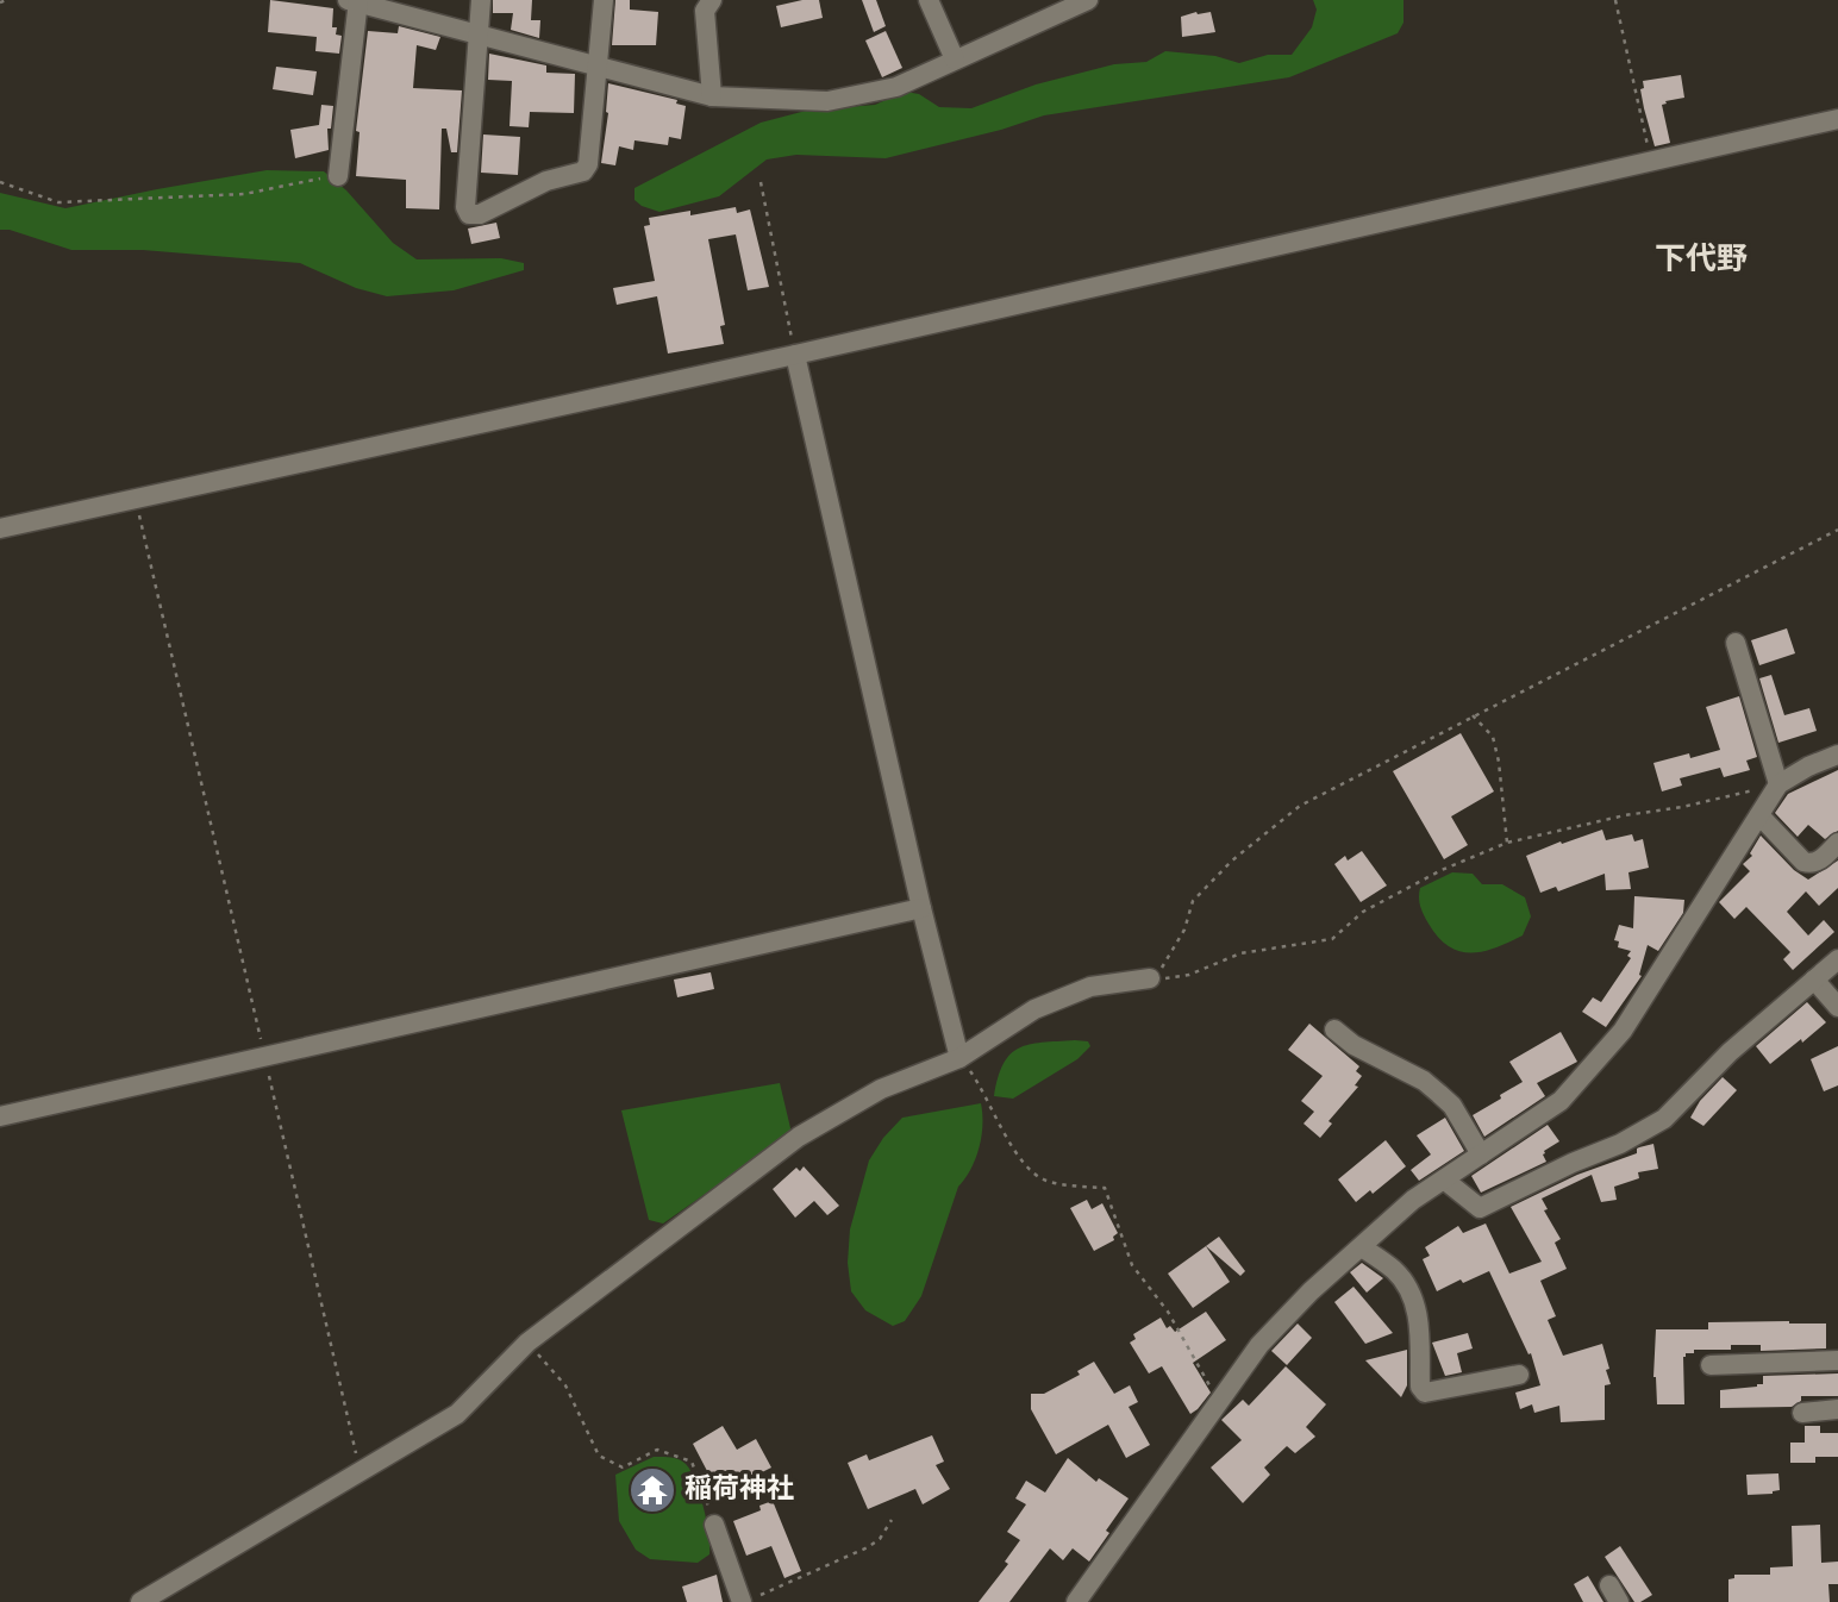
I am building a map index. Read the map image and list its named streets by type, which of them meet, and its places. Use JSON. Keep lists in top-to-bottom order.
{
  "districts": ["下代野"],
  "places": {
    "temple": ["稲荷神社"]
  }
}
